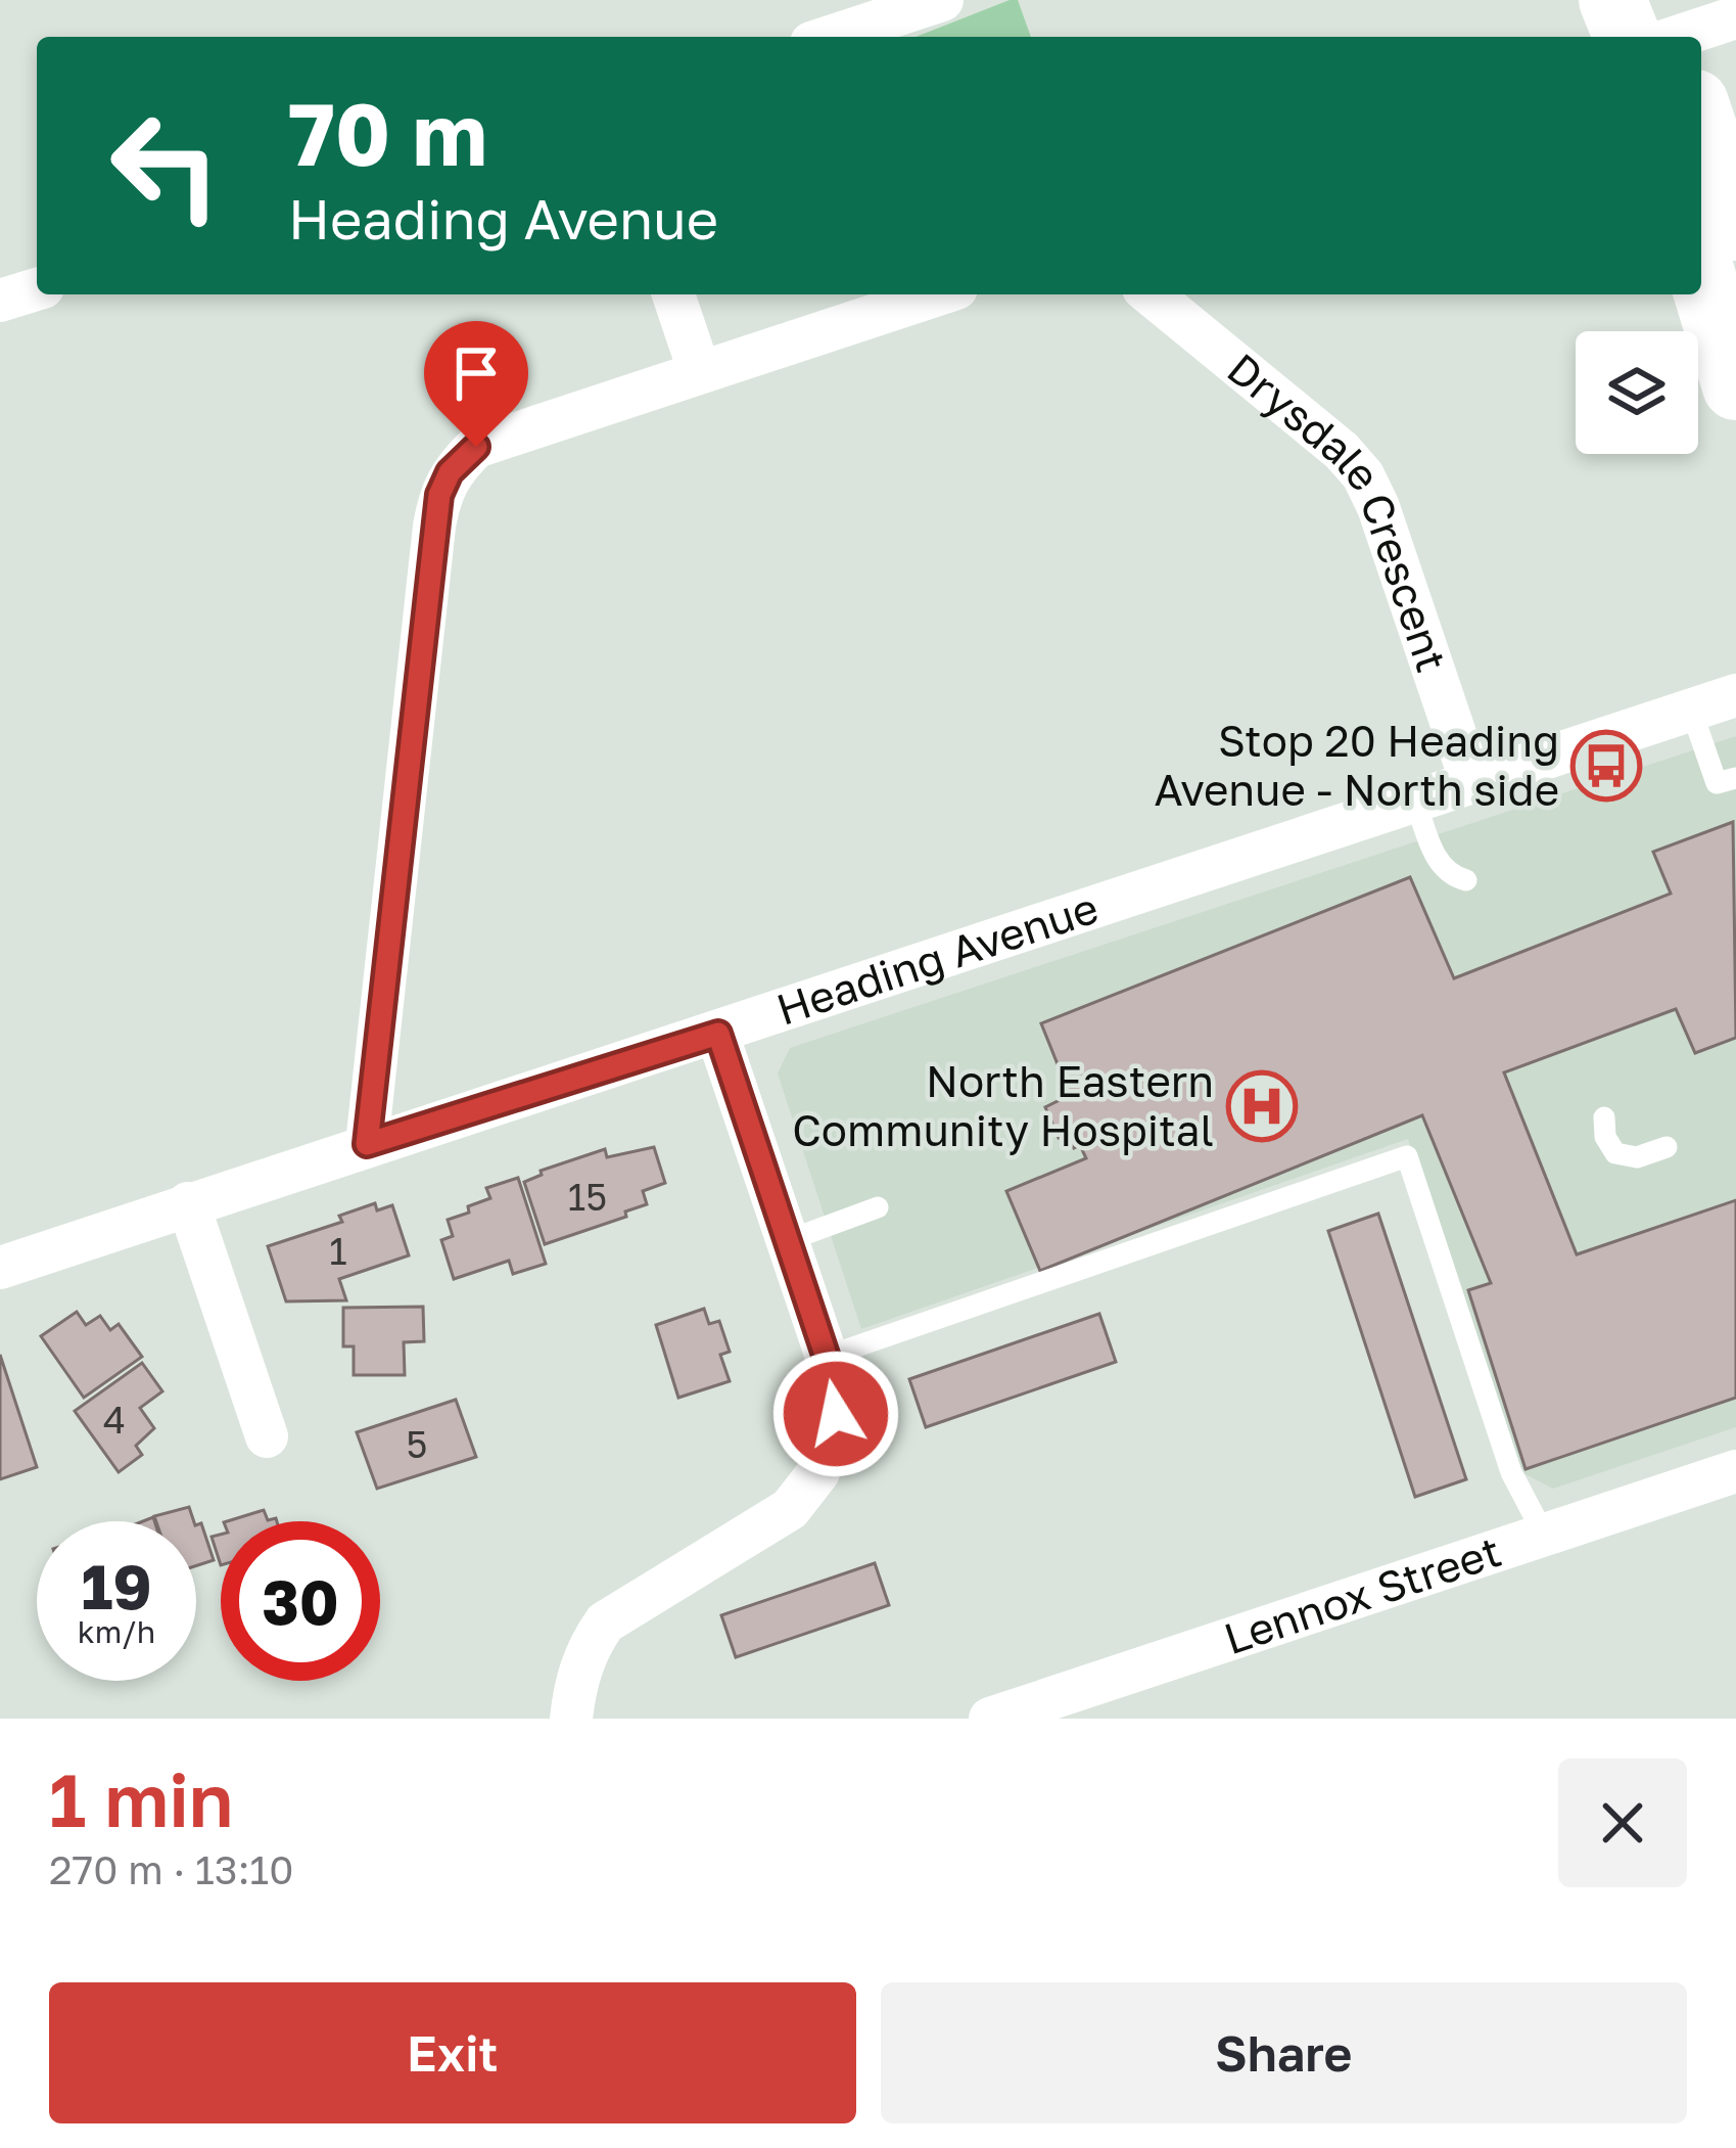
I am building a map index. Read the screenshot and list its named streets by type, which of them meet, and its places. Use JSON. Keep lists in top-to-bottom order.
{
  "streets": {
    "street": ["Drysdale Crescent", "Heading Avenue", "Lennox Street"]
  },
  "crossings": [
    ["Drysdale Crescent", "Heading Avenue"]
  ],
  "places": {
    "bus stop": ["Stop 20 Heading Avenue - North side"],
    "hospital": ["North Eastern Community Hospital"]
  },
  "house_numbers": [
    "15",
    "1",
    "4",
    "5"
  ],
  "page": {
    "turn": ["70 m", "Heading Avenue"],
    "speed": "19 km/h",
    "limit": "30",
    "heading": ["1 min", "270 m · 13:10"],
    "buttons": ["Exit", "Share"]
  }
}
